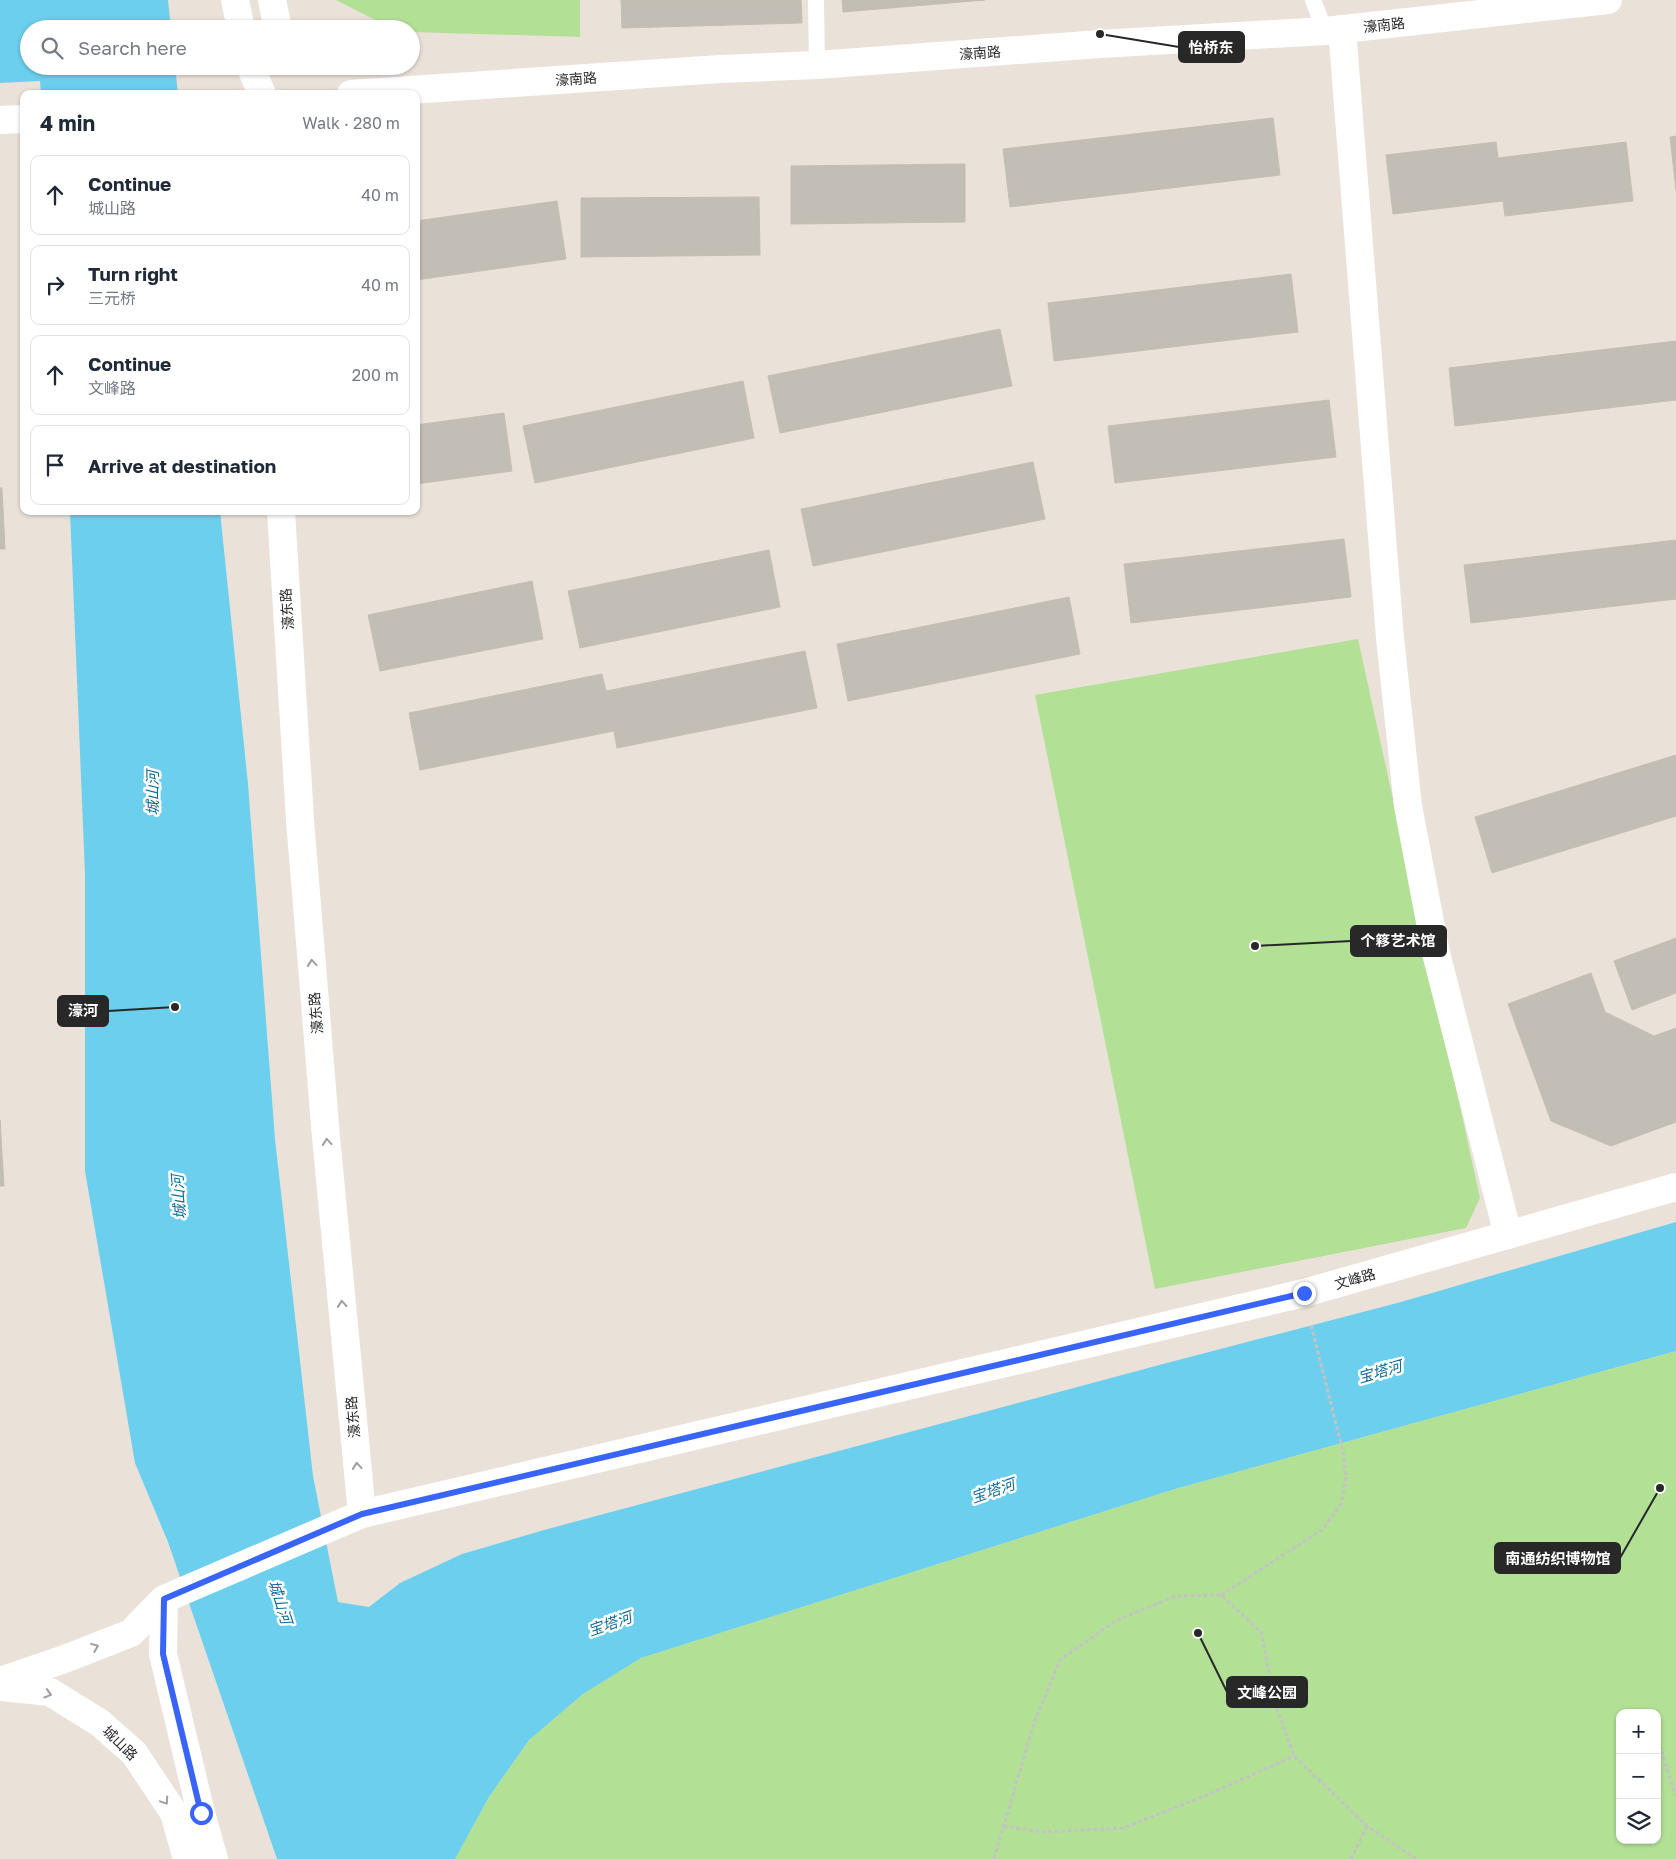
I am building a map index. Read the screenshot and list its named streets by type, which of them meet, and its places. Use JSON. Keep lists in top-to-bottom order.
{
  "streets": {
    "street": [
      "濠南路",
      "濠东路",
      "文峰路",
      "城山路"
    ]
  },
  "crossings": [
    ["濠东路", "文峰路"]
  ],
  "one_way": ["濠东路", "城山路"],
  "water": ["城山河", "宝塔河"],
  "places": [
    "怡桥东",
    "个簃艺术馆",
    "濠河",
    "南通纺织博物馆",
    "文峰公园"
  ],
  "page": {
    "search": "Search here",
    "heading": ["4 min", "Walk · 280 m"],
    "list": [
      ["Continue", "城山路", "40 m"],
      ["Turn right", "三元桥", "40 m"],
      ["Continue", "文峰路", "200 m"],
      "Arrive at destination"
    ],
    "map_buttons": ["+", "−"]
  }
}
